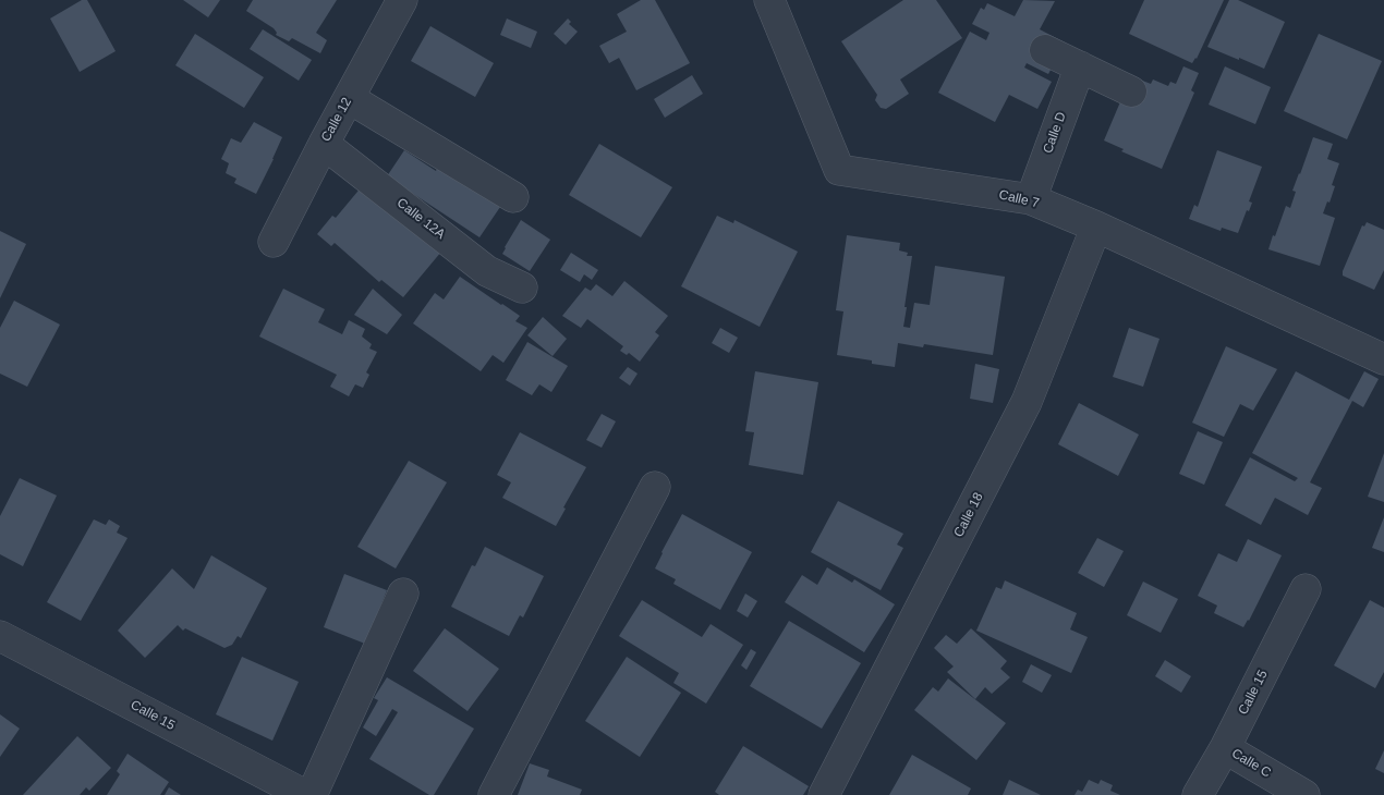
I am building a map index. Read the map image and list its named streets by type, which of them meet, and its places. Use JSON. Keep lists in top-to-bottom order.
{
  "streets": {
    "street": [
      "Calle 12",
      "Calle D",
      "Calle 7",
      "Calle 12A",
      "Calle 18",
      "Calle 15",
      "Calle C"
    ]
  },
  "crossings": [
    ["Calle 12", "Calle 12A"],
    ["Calle D", "Calle 7"],
    ["Calle 7", "Calle 18"],
    ["Calle 15", "Calle C"]
  ]
}
